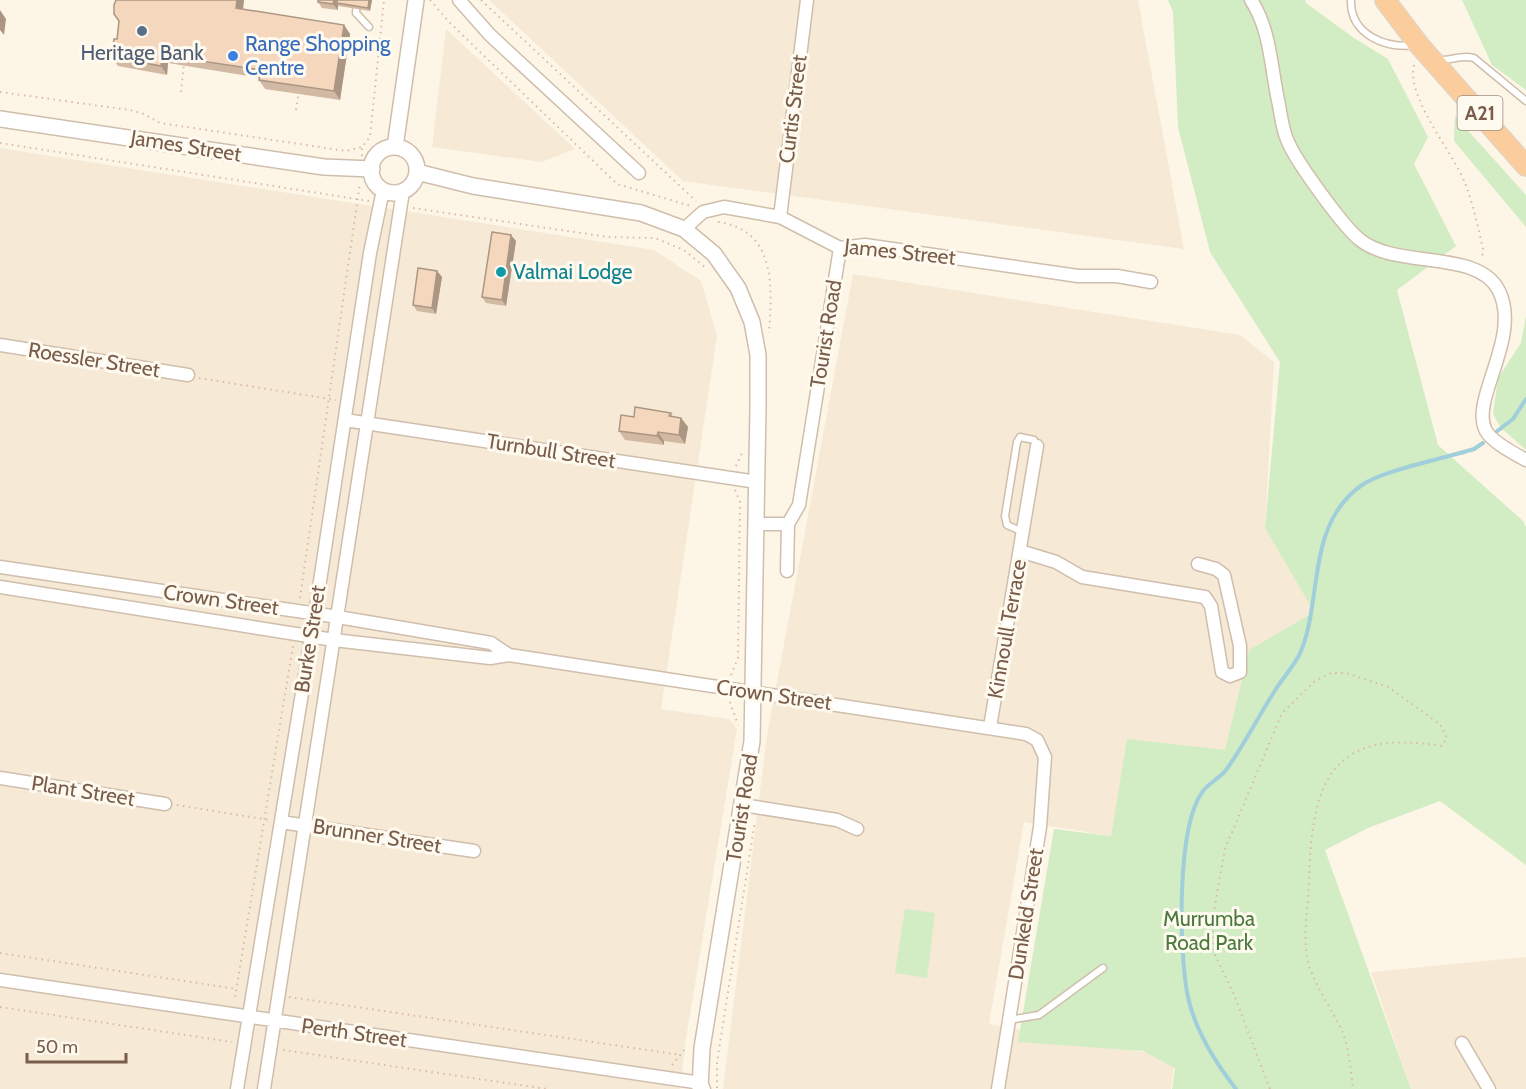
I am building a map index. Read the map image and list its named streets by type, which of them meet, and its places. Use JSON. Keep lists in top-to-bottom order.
{
  "streets": {
    "highway": ["A21"],
    "street": [
      "Curtis Street",
      "James Street",
      "Tourist Road",
      "Roessler Street",
      "Turnbull Street",
      "Crown Street",
      "Kinnoull Terrace",
      "Burke Street",
      "Plant Street",
      "Brunner Street",
      "Dunkeld Street",
      "Perth Street"
    ]
  },
  "crossings": [
    ["Curtis Street", "James Street"],
    ["James Street", "Tourist Road"],
    ["James Street", "Burke Street"],
    ["Tourist Road", "Turnbull Street"],
    ["Tourist Road", "Crown Street"],
    ["Tourist Road", "Perth Street"],
    ["Turnbull Street", "Burke Street"],
    ["Crown Street", "Kinnoull Terrace"],
    ["Crown Street", "Burke Street"],
    ["Crown Street", "Dunkeld Street"],
    ["Burke Street", "Brunner Street"],
    ["Burke Street", "Perth Street"]
  ],
  "parks": ["Murrumba Road Park"],
  "places": ["Heritage Bank", "Range Shopping Centre", "Valmai Lodge"],
  "scale_bar": "50 m"
}
